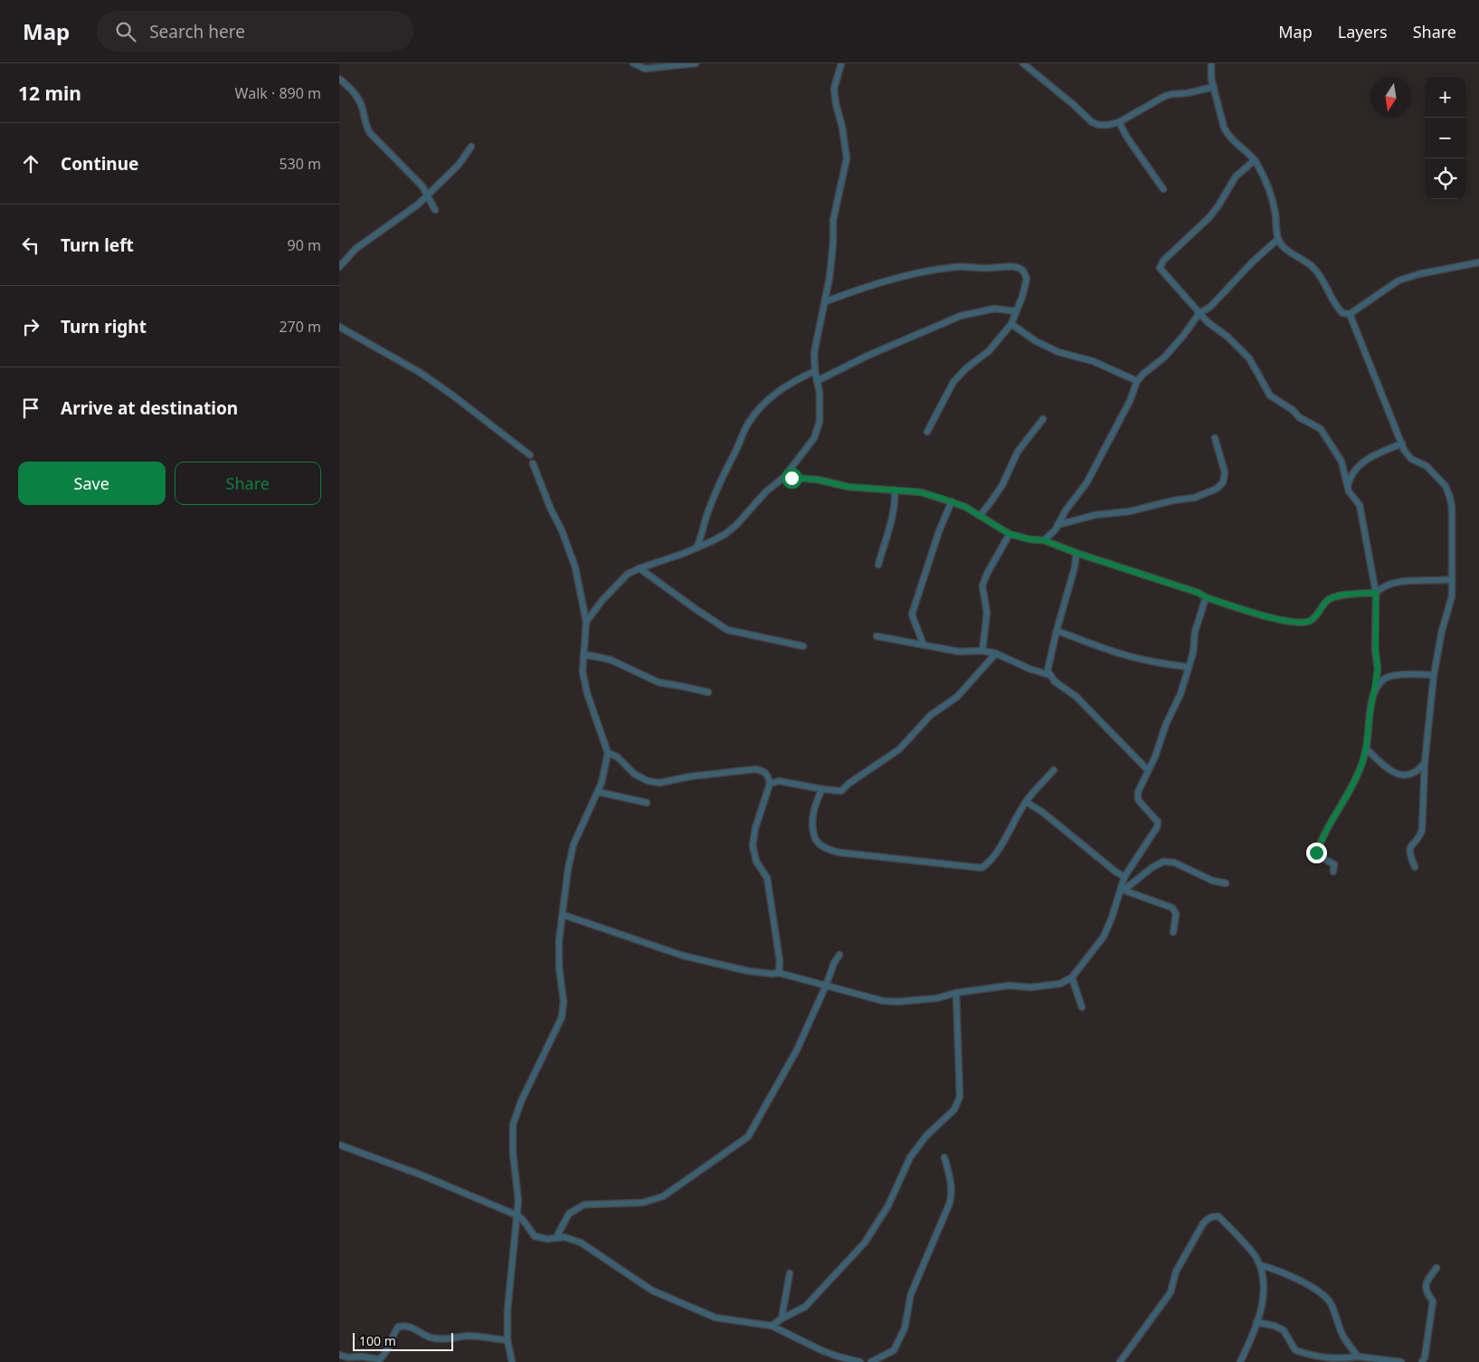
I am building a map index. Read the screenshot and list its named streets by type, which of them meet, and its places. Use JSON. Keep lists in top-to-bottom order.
{
  "scale_bar": "100 m",
  "north": "bottom",
  "page": {
    "header": "Map",
    "search": "Search here",
    "nav": ["Map", "Layers", "Share"],
    "heading": ["12 min", "Walk · 890 m"],
    "map_buttons": ["+", "−"],
    "list": [
      ["Continue", "530 m"],
      ["Turn left", "90 m"],
      ["Turn right", "270 m"],
      "Arrive at destination"
    ],
    "buttons": ["Save", "Share"],
    "scale": "100 m"
  }
}
